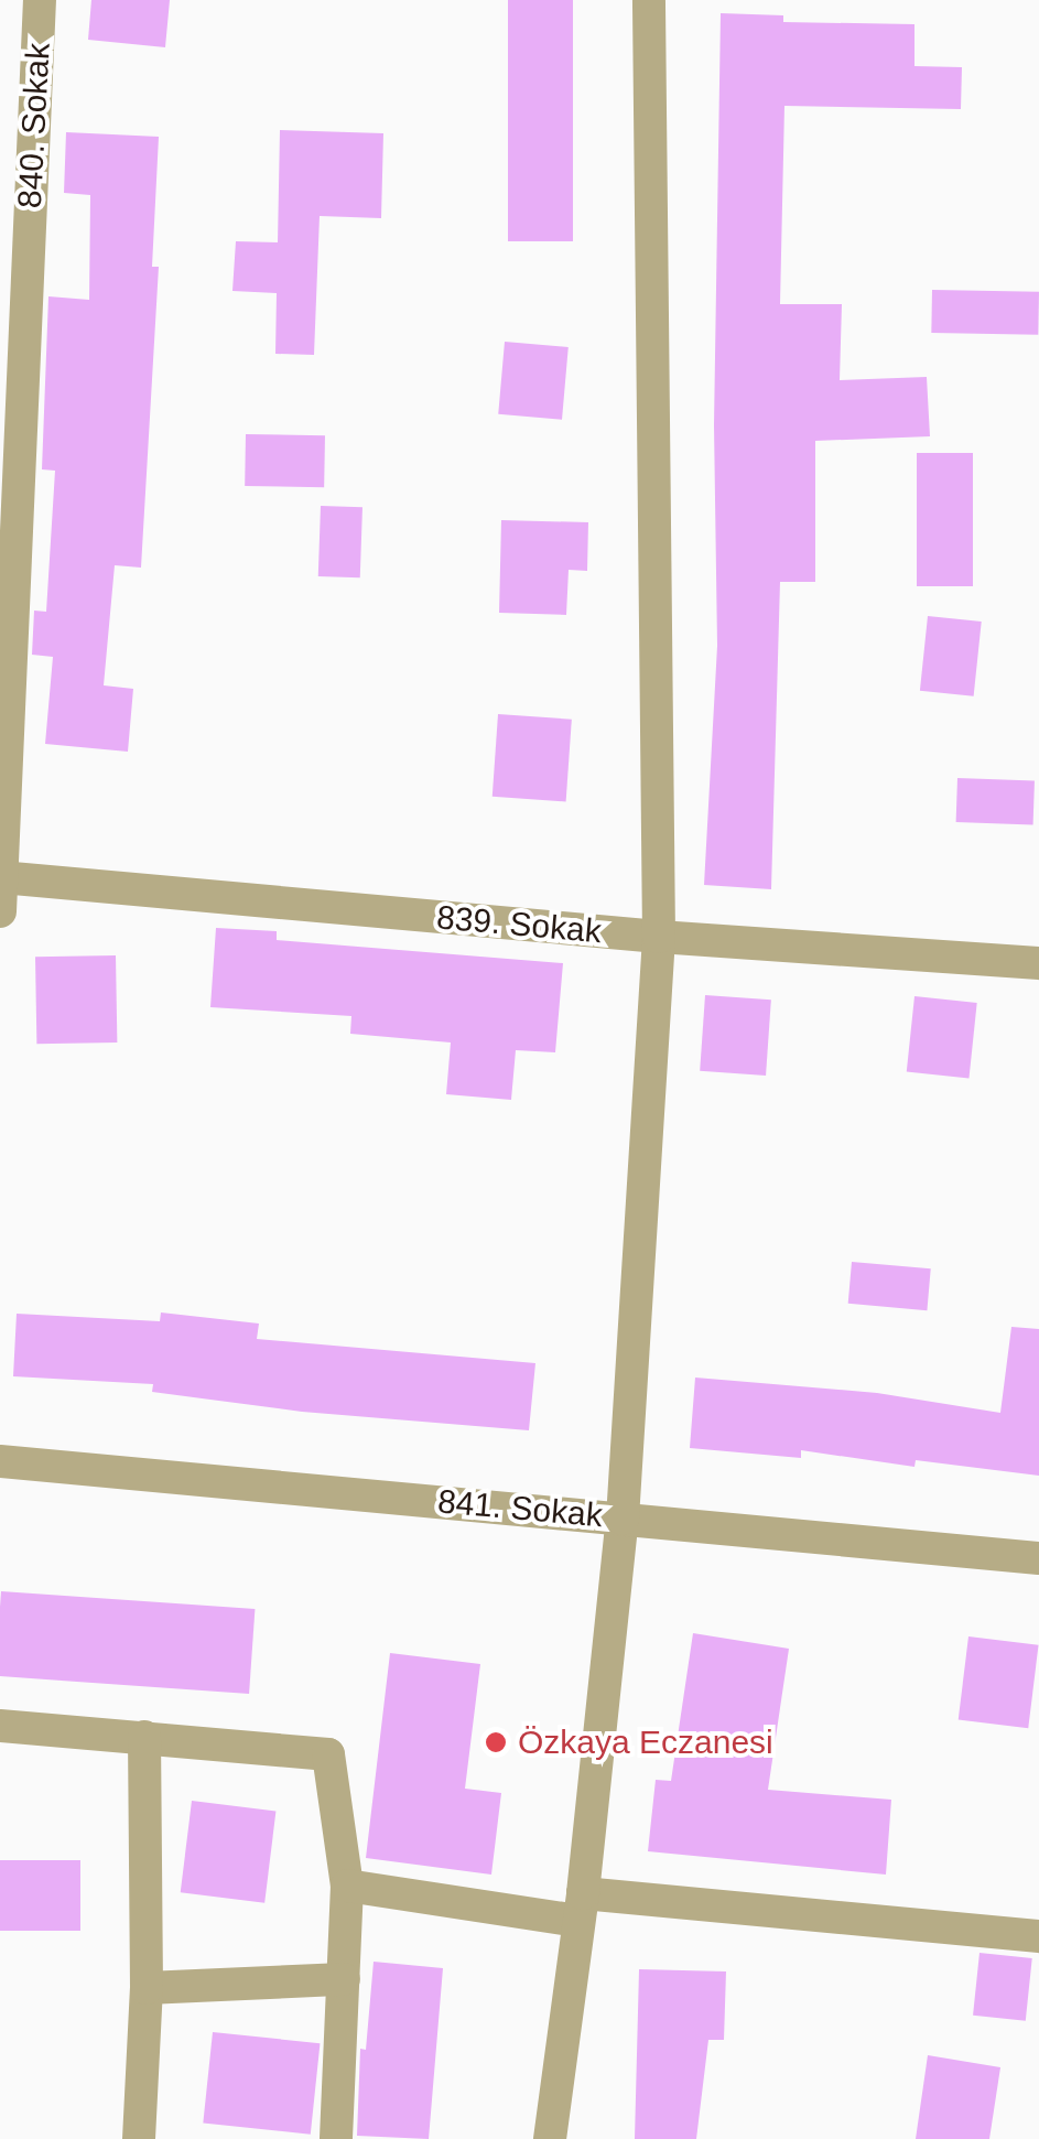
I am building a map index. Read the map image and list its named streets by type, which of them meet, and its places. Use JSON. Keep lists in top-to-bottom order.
{
  "streets": {
    "street": ["840. Sokak", "839. Sokak", "841. Sokak"]
  },
  "crossings": [
    ["840. Sokak", "839. Sokak"]
  ],
  "places": ["Özkaya Eczanesi"]
}
